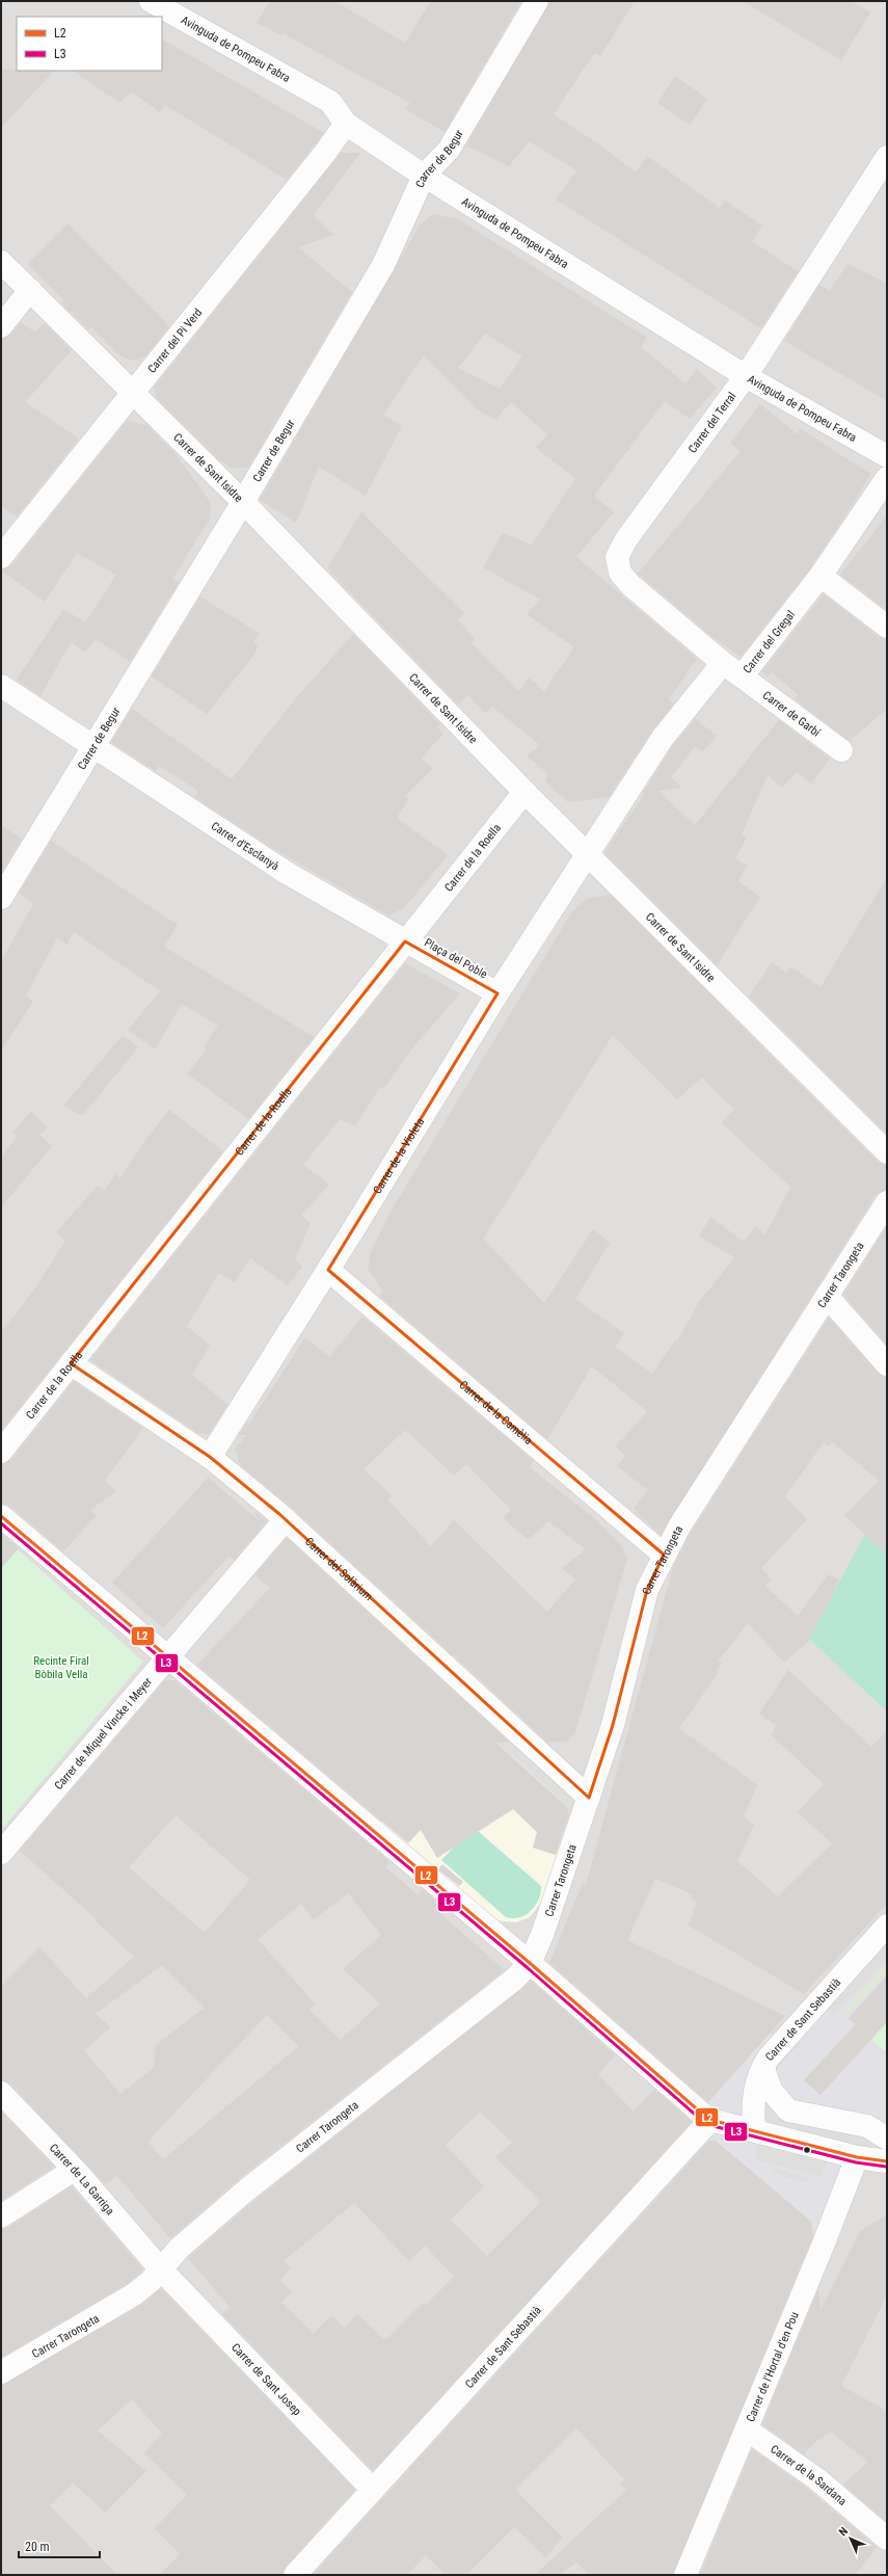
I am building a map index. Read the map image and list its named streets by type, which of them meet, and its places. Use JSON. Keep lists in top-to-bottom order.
{
  "streets": {
    "street": [
      "Avinguda de Pompeu Fabra",
      "Carrer de Begur",
      "Carrer del Pi Verd",
      "Carrer del Terral",
      "Carrer de Sant Isidre",
      "Carrer del Gregal",
      "Carrer de Garbí",
      "Carrer d'Esclanyà",
      "Carrer de la Roella",
      "Plaça del Poble",
      "Carrer de la Violeta",
      "Carrer Tarongeta",
      "Carrer de la Camèlia",
      "Carrer del Solàrium",
      "Carrer de Miquel Vincke i Meyer",
      "Carrer de Sant Sebastià",
      "Carrer de La Garriga",
      "Carrer de l'Hortal d'en Pou",
      "Carrer de Sant Josep",
      "Carrer de la Sardana"
    ]
  },
  "crossings": [
    ["Avinguda de Pompeu Fabra", "Carrer de Begur"],
    ["Avinguda de Pompeu Fabra", "Carrer del Pi Verd"],
    ["Avinguda de Pompeu Fabra", "Carrer del Terral"],
    ["Carrer de Begur", "Carrer de Sant Isidre"],
    ["Carrer de Begur", "Carrer d'Esclanyà"],
    ["Carrer del Pi Verd", "Carrer de Sant Isidre"],
    ["Carrer del Terral", "Carrer del Gregal"],
    ["Carrer de Sant Isidre", "Carrer de la Roella"],
    ["Carrer de Sant Isidre", "Plaça del Poble"],
    ["Carrer de Sant Isidre", "Carrer de la Violeta"],
    ["Carrer del Gregal", "Carrer de Garbí"],
    ["Carrer d'Esclanyà", "Carrer de la Roella"],
    ["Carrer d'Esclanyà", "Carrer de la Violeta"],
    ["Carrer de la Roella", "Plaça del Poble"],
    ["Carrer de la Roella", "Carrer del Solàrium"],
    ["Carrer de la Violeta", "Carrer de la Camèlia"],
    ["Carrer de la Violeta", "Carrer del Solàrium"],
    ["Carrer Tarongeta", "Carrer de la Camèlia"],
    ["Carrer Tarongeta", "Carrer del Solàrium"],
    ["Carrer Tarongeta", "Carrer de La Garriga"],
    ["Carrer Tarongeta", "Carrer de Sant Josep"],
    ["Carrer del Solàrium", "Carrer de Miquel Vincke i Meyer"],
    ["Carrer de Sant Sebastià", "Carrer de Sant Josep"],
    ["Carrer de La Garriga", "Carrer de Sant Josep"],
    ["Carrer de l'Hortal d'en Pou", "Carrer de la Sardana"]
  ],
  "parks": ["Recinte Firal Bòbila Vella"],
  "lines": ["transit line L2", "transit line L3"],
  "legend": ["L2", "L3"],
  "scale_bar": "20 m",
  "north": "top left"
}
